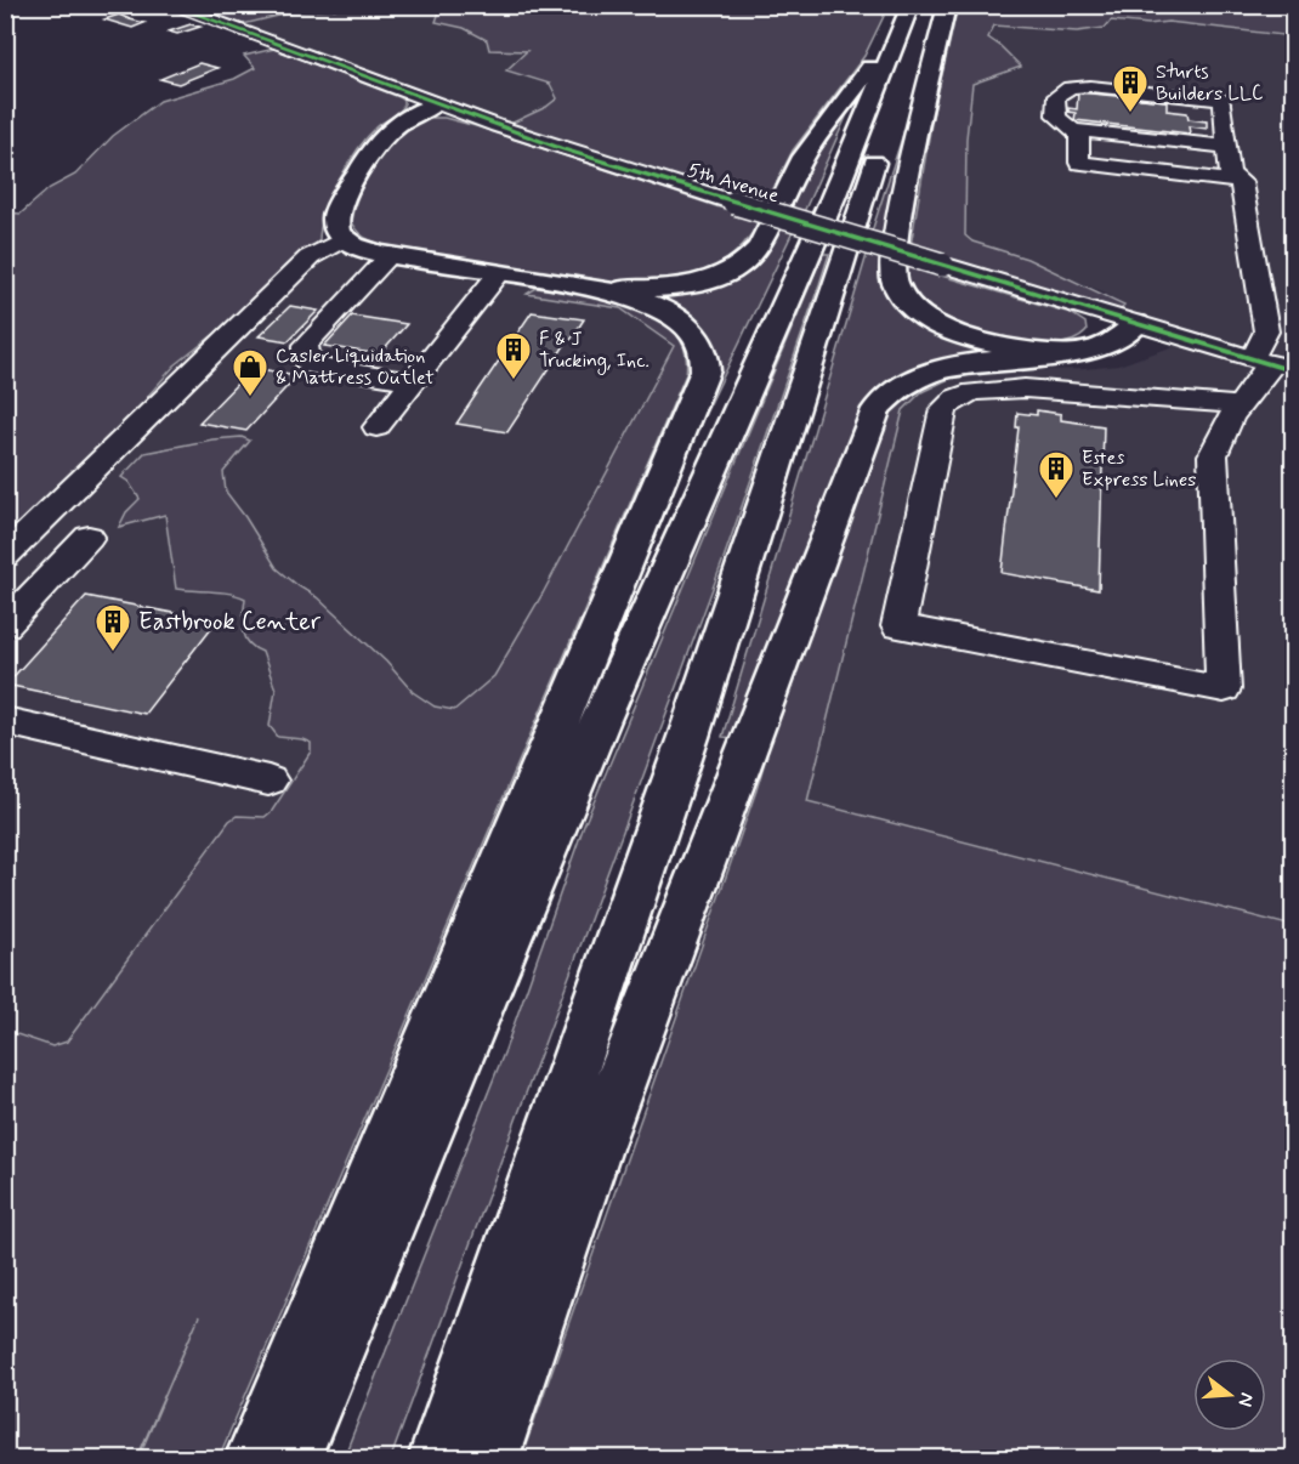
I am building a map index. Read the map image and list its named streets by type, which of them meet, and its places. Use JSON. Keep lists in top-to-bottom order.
{
  "streets": {
    "street": ["5th Avenue"]
  },
  "places": {
    "building": [
      "Sturts Builders LLC",
      "F & J Trucking, Inc.",
      "Estes Express Lines",
      "Eastbrook Center"
    ],
    "shop": ["Casler Liquidation & Mattress Outlet"]
  },
  "north": "right"
}
